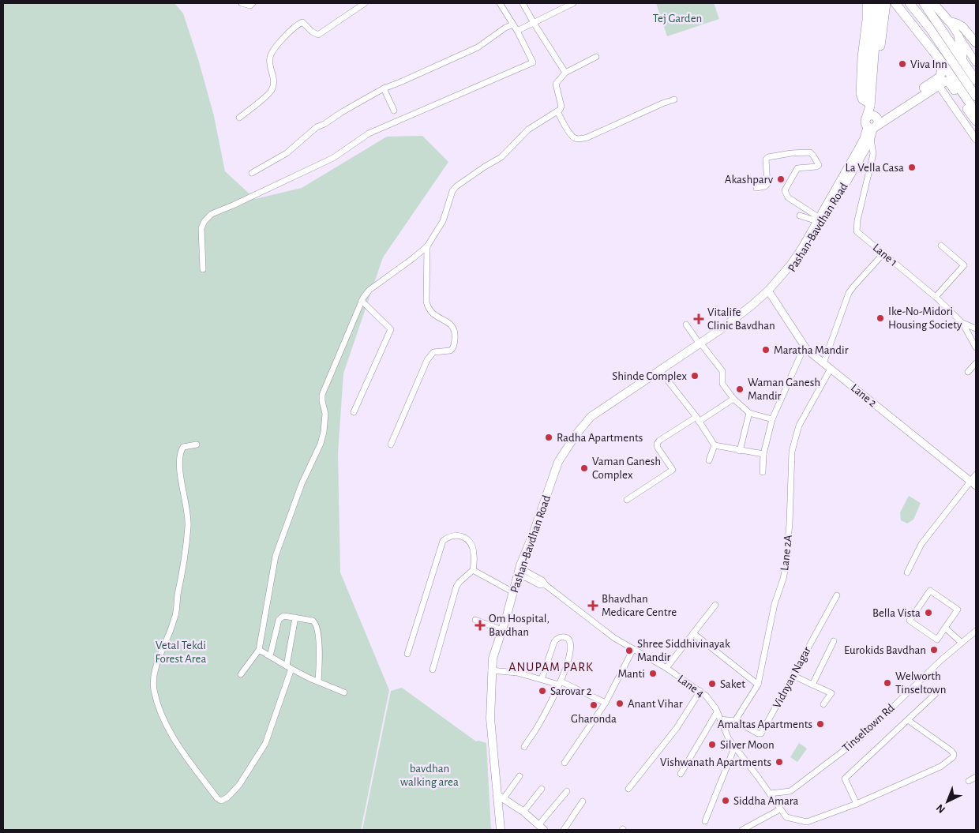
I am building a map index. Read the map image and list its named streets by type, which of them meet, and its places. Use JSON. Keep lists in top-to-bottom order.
{
  "streets": {
    "main road": ["Pashan-Bavdhan Road"],
    "street": [
      "Lane 1",
      "Lane 2",
      "Lane 2A",
      "Vidnyan Nagar",
      "Lane 4",
      "Tinseltown Rd"
    ]
  },
  "crossings": [
    ["Pashan-Bavdhan Road", "Lane 1"],
    ["Pashan-Bavdhan Road", "Lane 2"],
    ["Pashan-Bavdhan Road", "Lane 4"],
    ["Lane 2", "Lane 2A"],
    ["Lane 2A", "Vidnyan Nagar"],
    ["Lane 4", "Tinseltown Rd"]
  ],
  "districts": ["ANUPAM PARK"],
  "parks": ["Tej Garden", "Vetal Tekdi Forest Area", "bavdhan walking area"],
  "places": {
    "other": [
      "Viva Inn",
      "La Vella Casa",
      "Akashparv",
      "Ike-No-Midori Housing Society",
      "Maratha Mandir",
      "Shinde Complex",
      "Waman Ganesh Mandir",
      "Radha Apartments",
      "Vaman Ganesh Complex",
      "Bella Vista",
      "Eurokids Bavdhan",
      "Shree Siddhivinayak Mandir",
      "Manti",
      "Welworth Tinseltown",
      "Saket",
      "Sarovar 2",
      "Anant Vihar",
      "Gharonda",
      "Amaltas Apartments",
      "Silver Moon",
      "Vishwanath Apartments",
      "Siddha Amara"
    ],
    "health": ["Vitalife Clinic Bavdhan", "Bhavdhan Medicare Centre", "Om Hospital, Bavdhan"]
  },
  "north": "bottom left"
}
